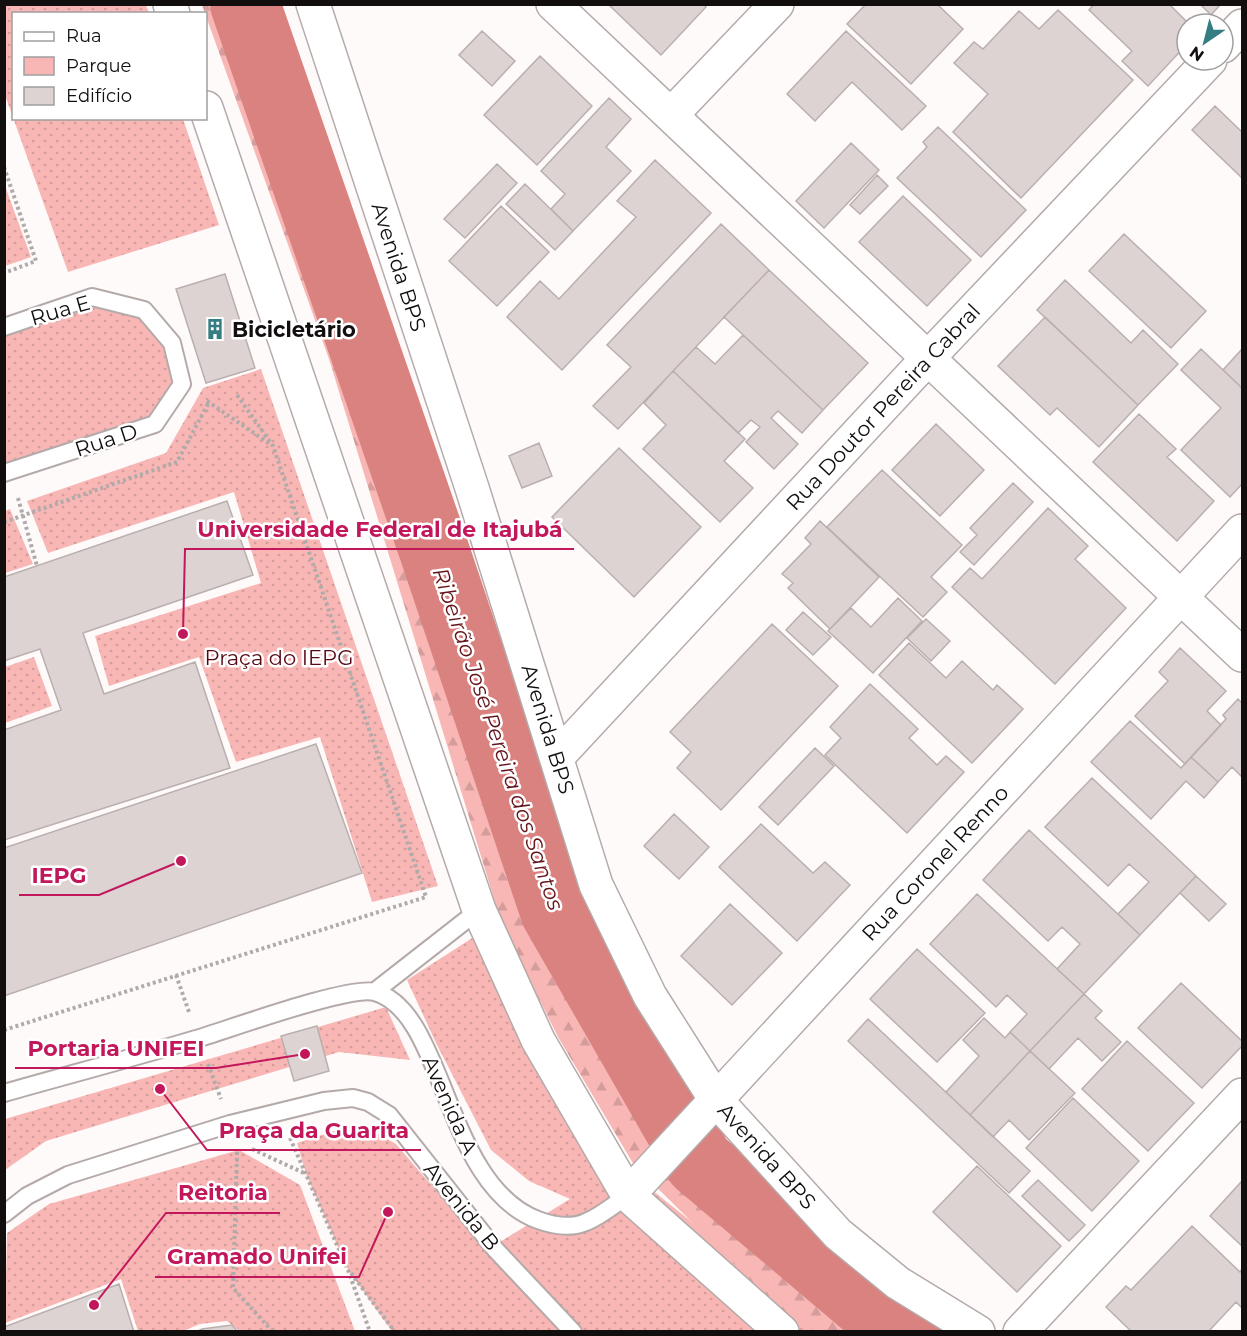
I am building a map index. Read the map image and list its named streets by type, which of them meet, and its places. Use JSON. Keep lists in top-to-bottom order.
{
  "streets": {
    "street": ["Avenida BPS", "Rua Doutor Pereira Cabral", "Rua Coronel Renno"],
    "lane": [
      "Rua E",
      "Rua D",
      "Avenida A",
      "Avenida B"
    ]
  },
  "crossings": [
    ["Avenida BPS", "Rua Doutor Pereira Cabral"],
    ["Avenida BPS", "Rua Coronel Renno"],
    ["Rua E", "Rua D"],
    ["Rua Coronel Renno", "Avenida A"]
  ],
  "water": ["Ribeirão José Pereira dos Santos"],
  "parks": ["Praça do IEPG"],
  "places": {
    "building": ["Bicicletário"],
    "other": [
      "Universidade Federal de Itajubá",
      "IEPG",
      "Portaria UNIFEI",
      "Praça da Guarita",
      "Gramado Unifei",
      "Reitoria"
    ]
  },
  "legend": ["Rua", "Parque", "Edifício"],
  "north": "bottom left"
}
